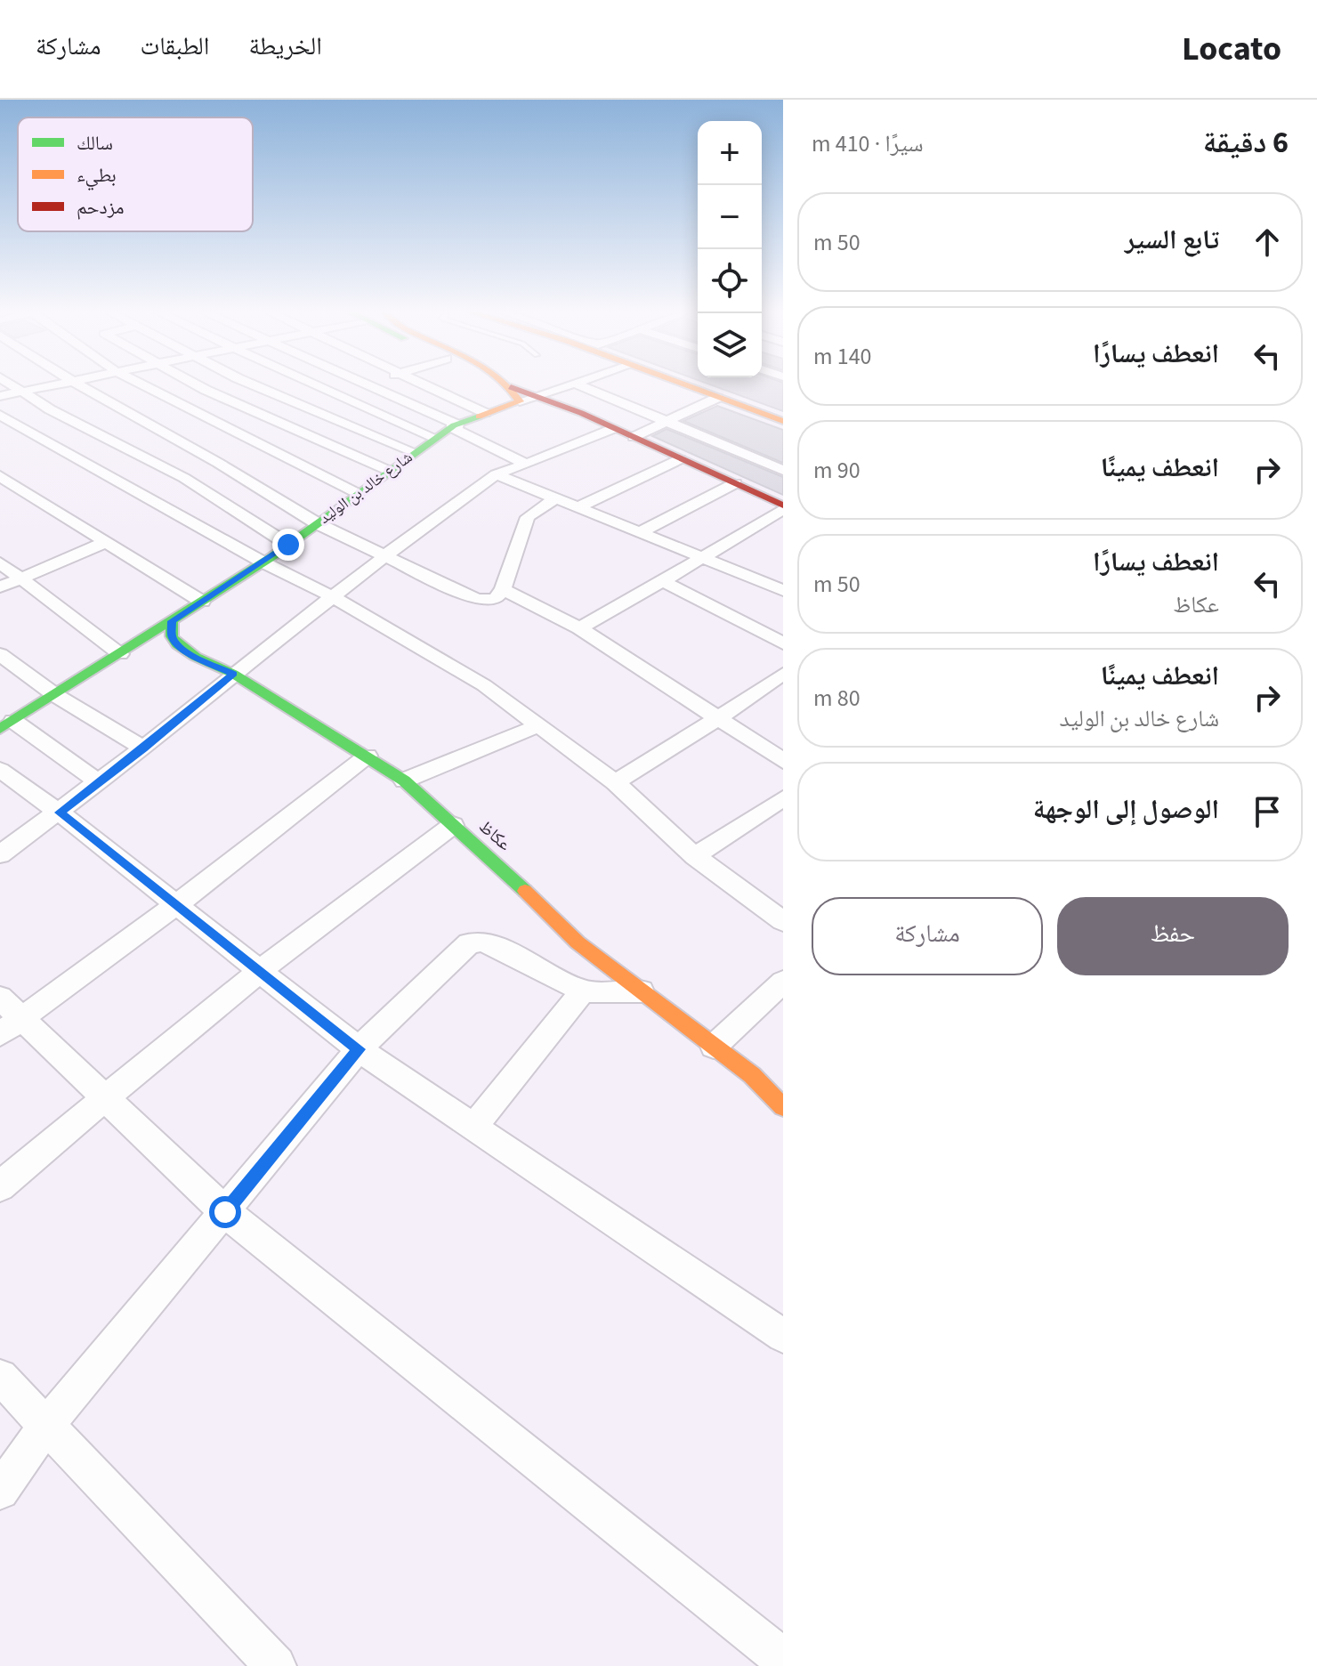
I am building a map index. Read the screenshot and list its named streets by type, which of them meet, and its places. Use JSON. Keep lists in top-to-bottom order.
{
  "streets": {
    "main road": ["شارع خالد بن الوليد", "عكاظ"]
  },
  "crossings": [
    ["شارع خالد بن الوليد", "عكاظ"]
  ],
  "legend": ["سالك", "بطيء", "مزدحم"],
  "page": {
    "header": "Locato",
    "nav": ["الخريطة", "الطبقات", "مشاركة"],
    "heading": ["6 دقيقة", "سيرًا · 410 m"],
    "map_buttons": ["+", "−"],
    "list": [
      ["تابع السير", "50 m"],
      ["انعطف يسارًا", "140 m"],
      ["انعطف يمينًا", "90 m"],
      ["انعطف يسارًا", "عكاظ", "50 m"],
      ["انعطف يمينًا", "شارع خالد بن الوليد", "80 m"],
      "الوصول إلى الوجهة"
    ],
    "buttons": ["حفظ", "مشاركة"]
  }
}
